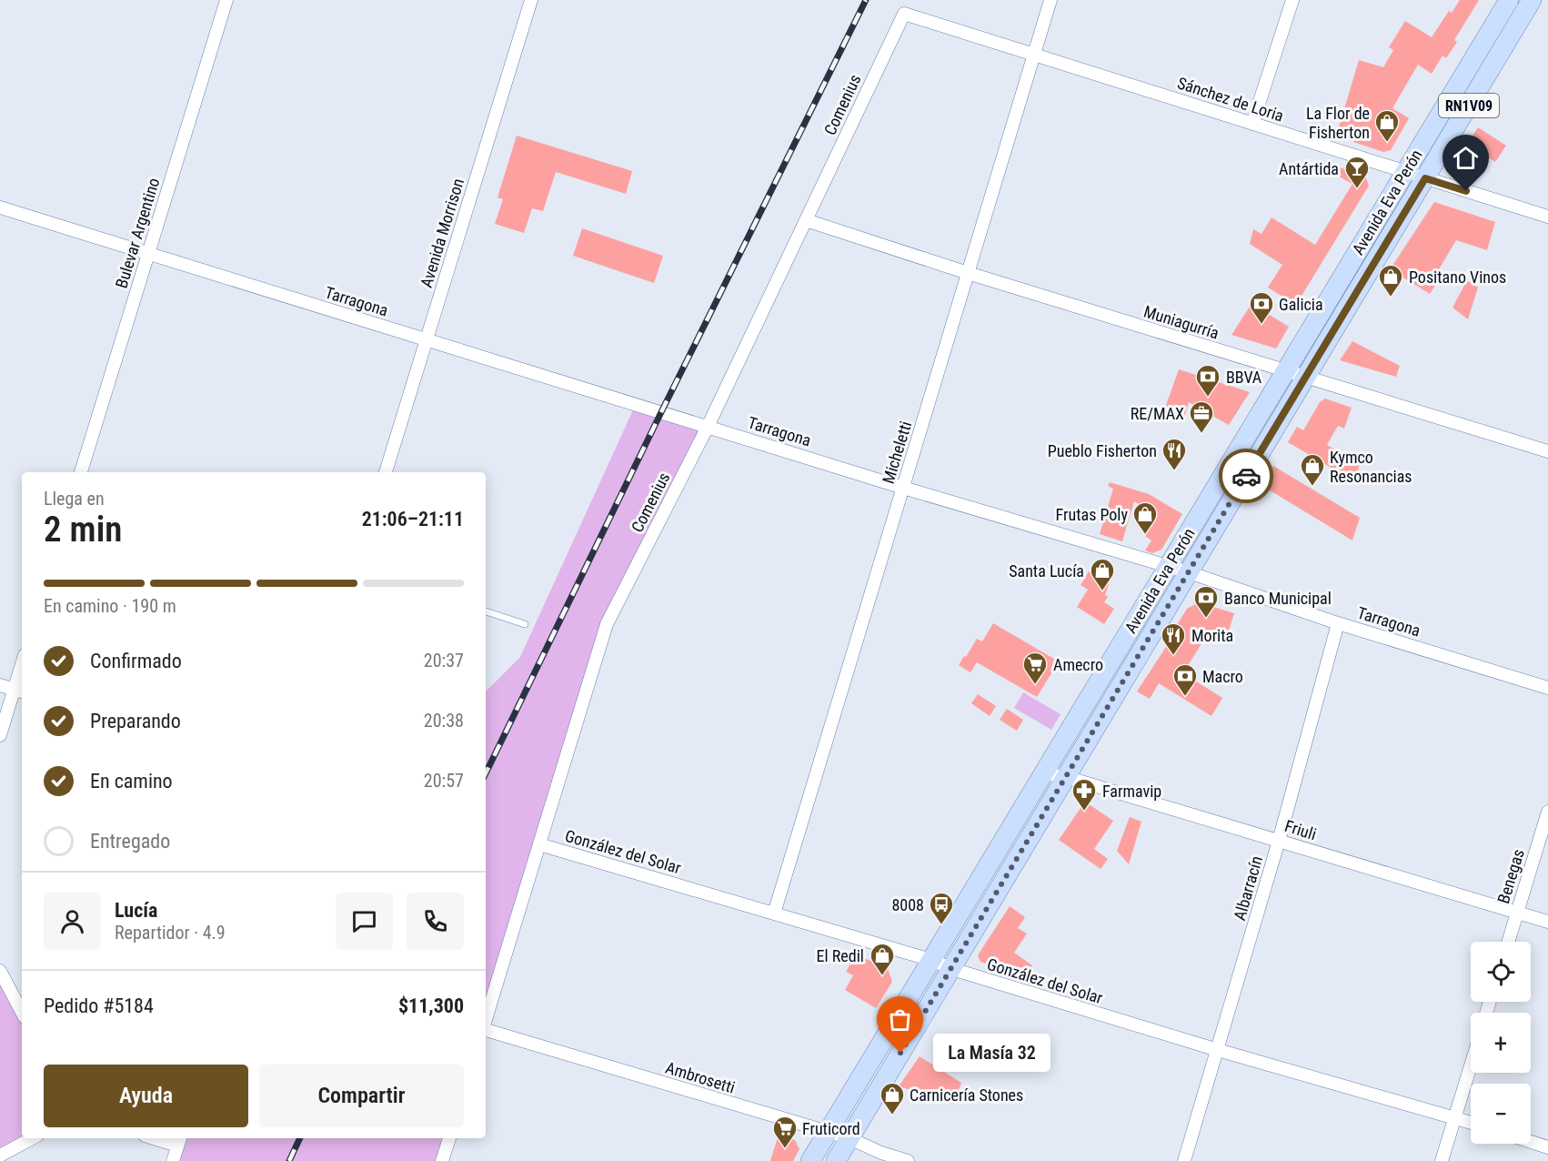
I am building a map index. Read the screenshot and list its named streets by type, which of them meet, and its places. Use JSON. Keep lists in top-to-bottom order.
{
  "streets": {
    "main road": ["RN1V09", "Avenida Eva Perón"],
    "street": [
      "Sánchez de Loria",
      "Comenius",
      "Bulevar Argentino",
      "Avenida Morrison",
      "Tarragona",
      "Muniagurría",
      "Micheletti",
      "Friuli",
      "González del Solar",
      "Benegas",
      "Albarracín",
      "Ambrosetti"
    ]
  },
  "crossings": [
    ["Sánchez de Loria", "Comenius"],
    ["Sánchez de Loria", "Avenida Eva Perón"],
    ["Sánchez de Loria", "Micheletti"],
    ["Comenius", "Tarragona"],
    ["Comenius", "Muniagurría"],
    ["Comenius", "González del Solar"],
    ["Avenida Eva Perón", "Tarragona"],
    ["Avenida Eva Perón", "Muniagurría"],
    ["Avenida Eva Perón", "Friuli"],
    ["Avenida Eva Perón", "González del Solar"],
    ["Avenida Eva Perón", "Ambrosetti"],
    ["Bulevar Argentino", "Tarragona"],
    ["Avenida Morrison", "Tarragona"],
    ["Tarragona", "Micheletti"],
    ["Tarragona", "Albarracín"],
    ["Muniagurría", "Micheletti"],
    ["Micheletti", "González del Solar"],
    ["Friuli", "Benegas"],
    ["Friuli", "Albarracín"],
    ["González del Solar", "Albarracín"]
  ],
  "places": {
    "shop": [
      "La Flor de Fisherton",
      "Positano Vinos",
      "Kymco Resonancias",
      "Frutas Poly",
      "Santa Lucía",
      "El Redil",
      "Carnicería Stones"
    ],
    "bar": ["Antártida"],
    "bank": [
      "Galicia",
      "BBVA",
      "Banco Municipal",
      "Macro"
    ],
    "office": ["RE/MAX"],
    "restaurant": ["Pueblo Fisherton", "Morita"],
    "supermarket": ["Amecro", "Fruticord"],
    "pharmacy": ["Farmavip"],
    "bus stop": ["8008"],
    "other": ["La Masía 32"]
  },
  "page": {
    "heading": ["2 min", "Llega en", "21:06–21:11"],
    "panel": [
      "Lucía",
      "Repartidor · 4.9",
      "Pedido #5184",
      "$11,300"
    ],
    "bar": "En camino · 190 m",
    "list": [
      ["Confirmado", "20:37"],
      ["Preparando", "20:38"],
      ["En camino", "20:57"],
      "Entregado"
    ],
    "map_buttons": ["+", "−"],
    "bubble": "La Masía 32",
    "buttons": ["Ayuda", "Compartir"]
  }
}
